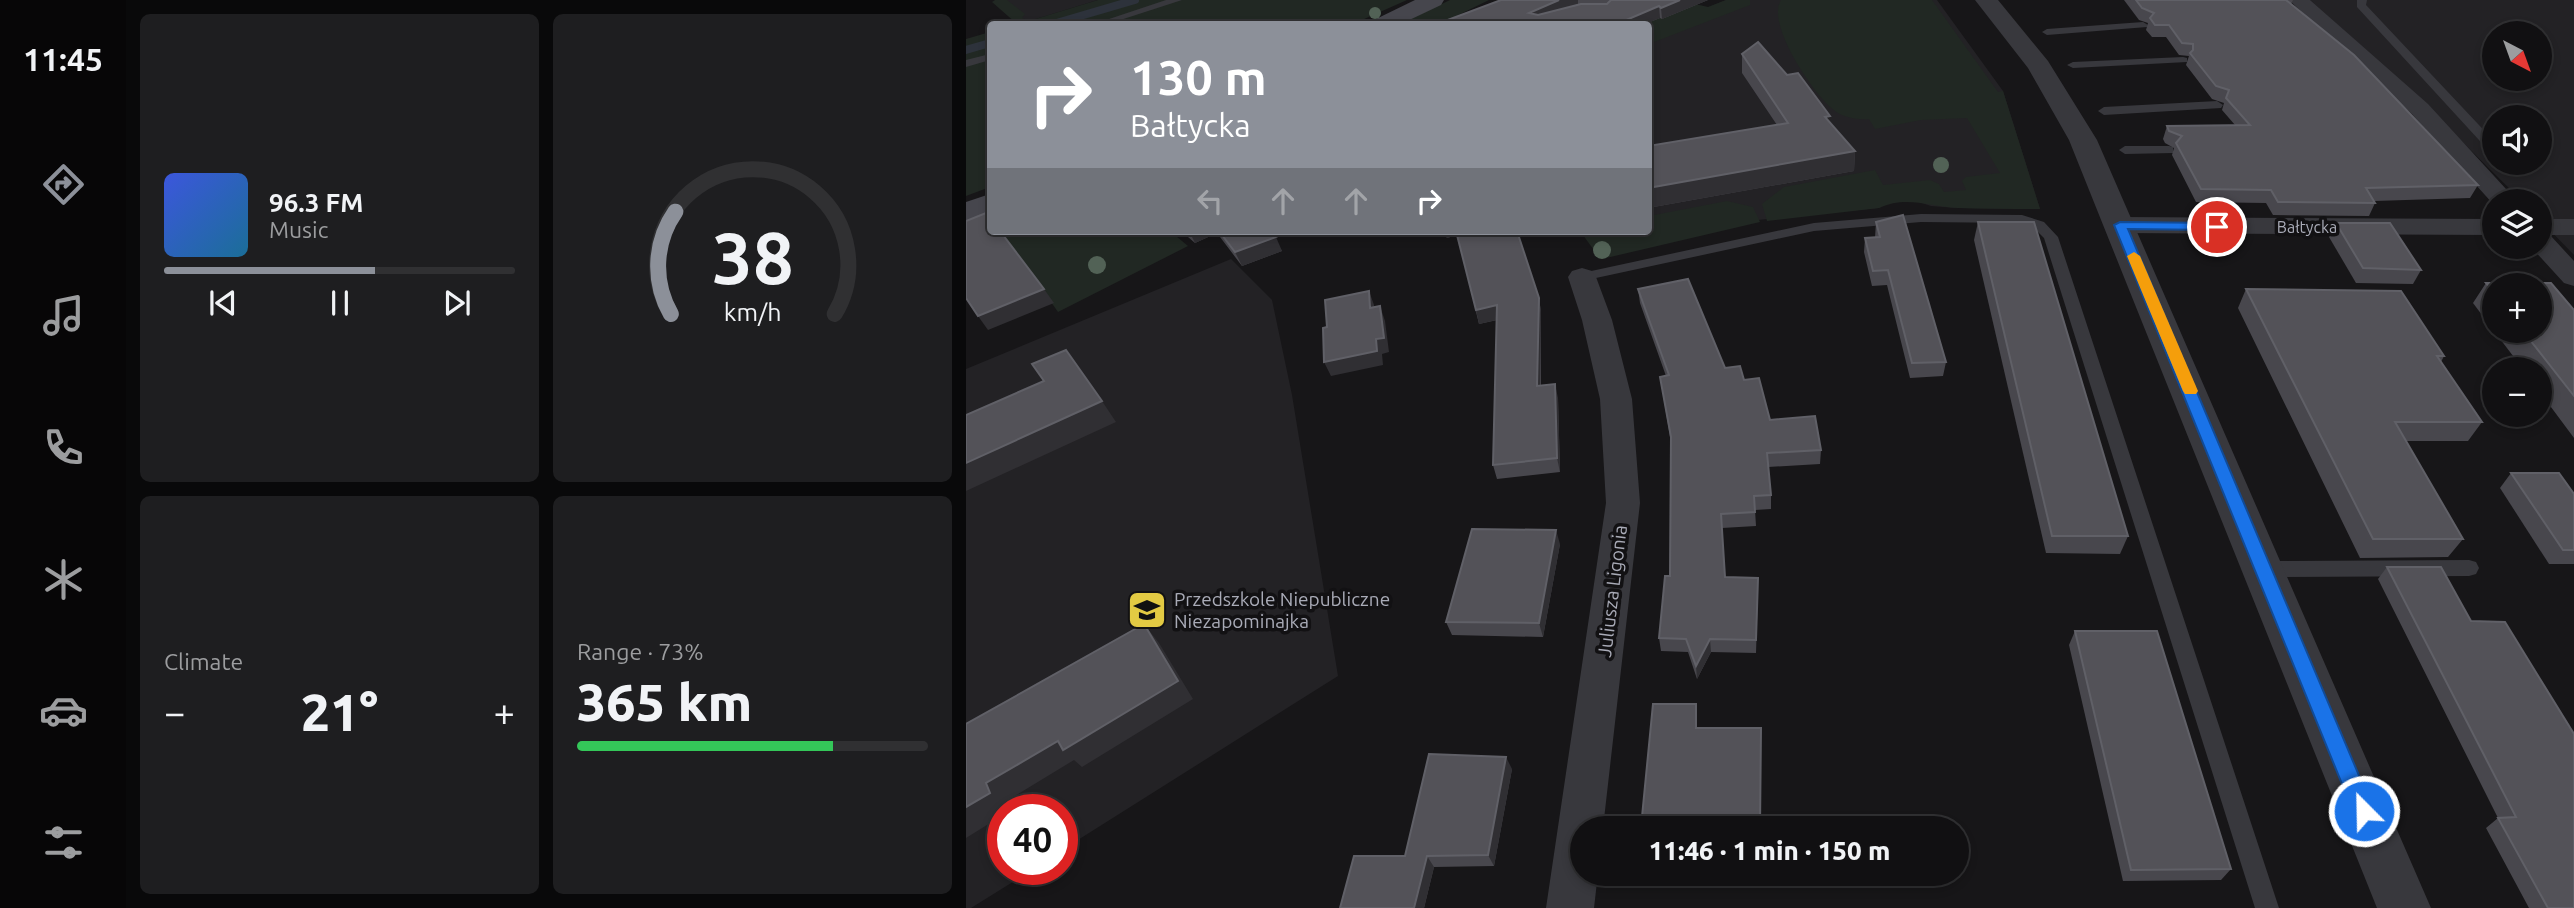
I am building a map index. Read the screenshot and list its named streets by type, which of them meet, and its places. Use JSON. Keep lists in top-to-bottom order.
{
  "streets": {
    "street": ["Bałtycka", "Juliusza Ligonia"]
  },
  "places": {
    "school or university": ["Przedszkole Niepubliczne Niezapominajka"]
  },
  "north": "bottom right",
  "page": {
    "tabs": "11:45",
    "map_buttons": ["+", "−"],
    "turn": ["130 m", "Bałtycka"],
    "song": ["96.3 FM", "Music"],
    "tile": [
      "Climate",
      ["Range · 73%", "365 km"]
    ],
    "heat": ["−", "21°", "+"],
    "limit": "40",
    "trip": "11:46 · 1 min · 150 m",
    "gauge": ["38", "km/h"]
  }
}
